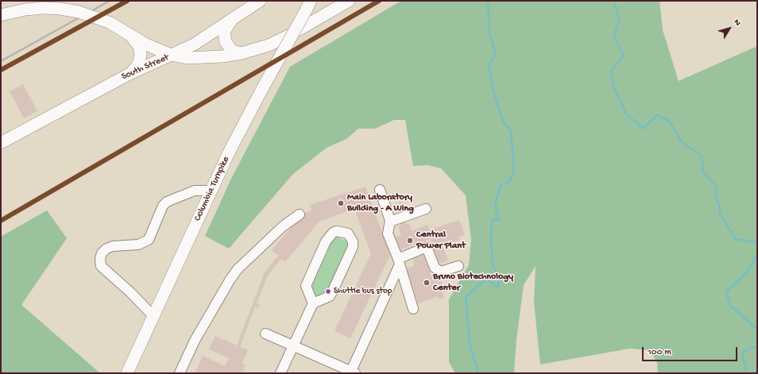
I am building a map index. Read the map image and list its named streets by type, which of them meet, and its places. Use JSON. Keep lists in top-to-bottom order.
{
  "streets": {
    "main road": ["South Street", "Columbia Turnpike"]
  },
  "places": [
    "Main Laboratory Building - A Wing",
    "Central Power Plant",
    "Bruno Biotechnology Center",
    "Shuttle bus stop"
  ],
  "scale_bar": "100 m",
  "north": "top right"
}
